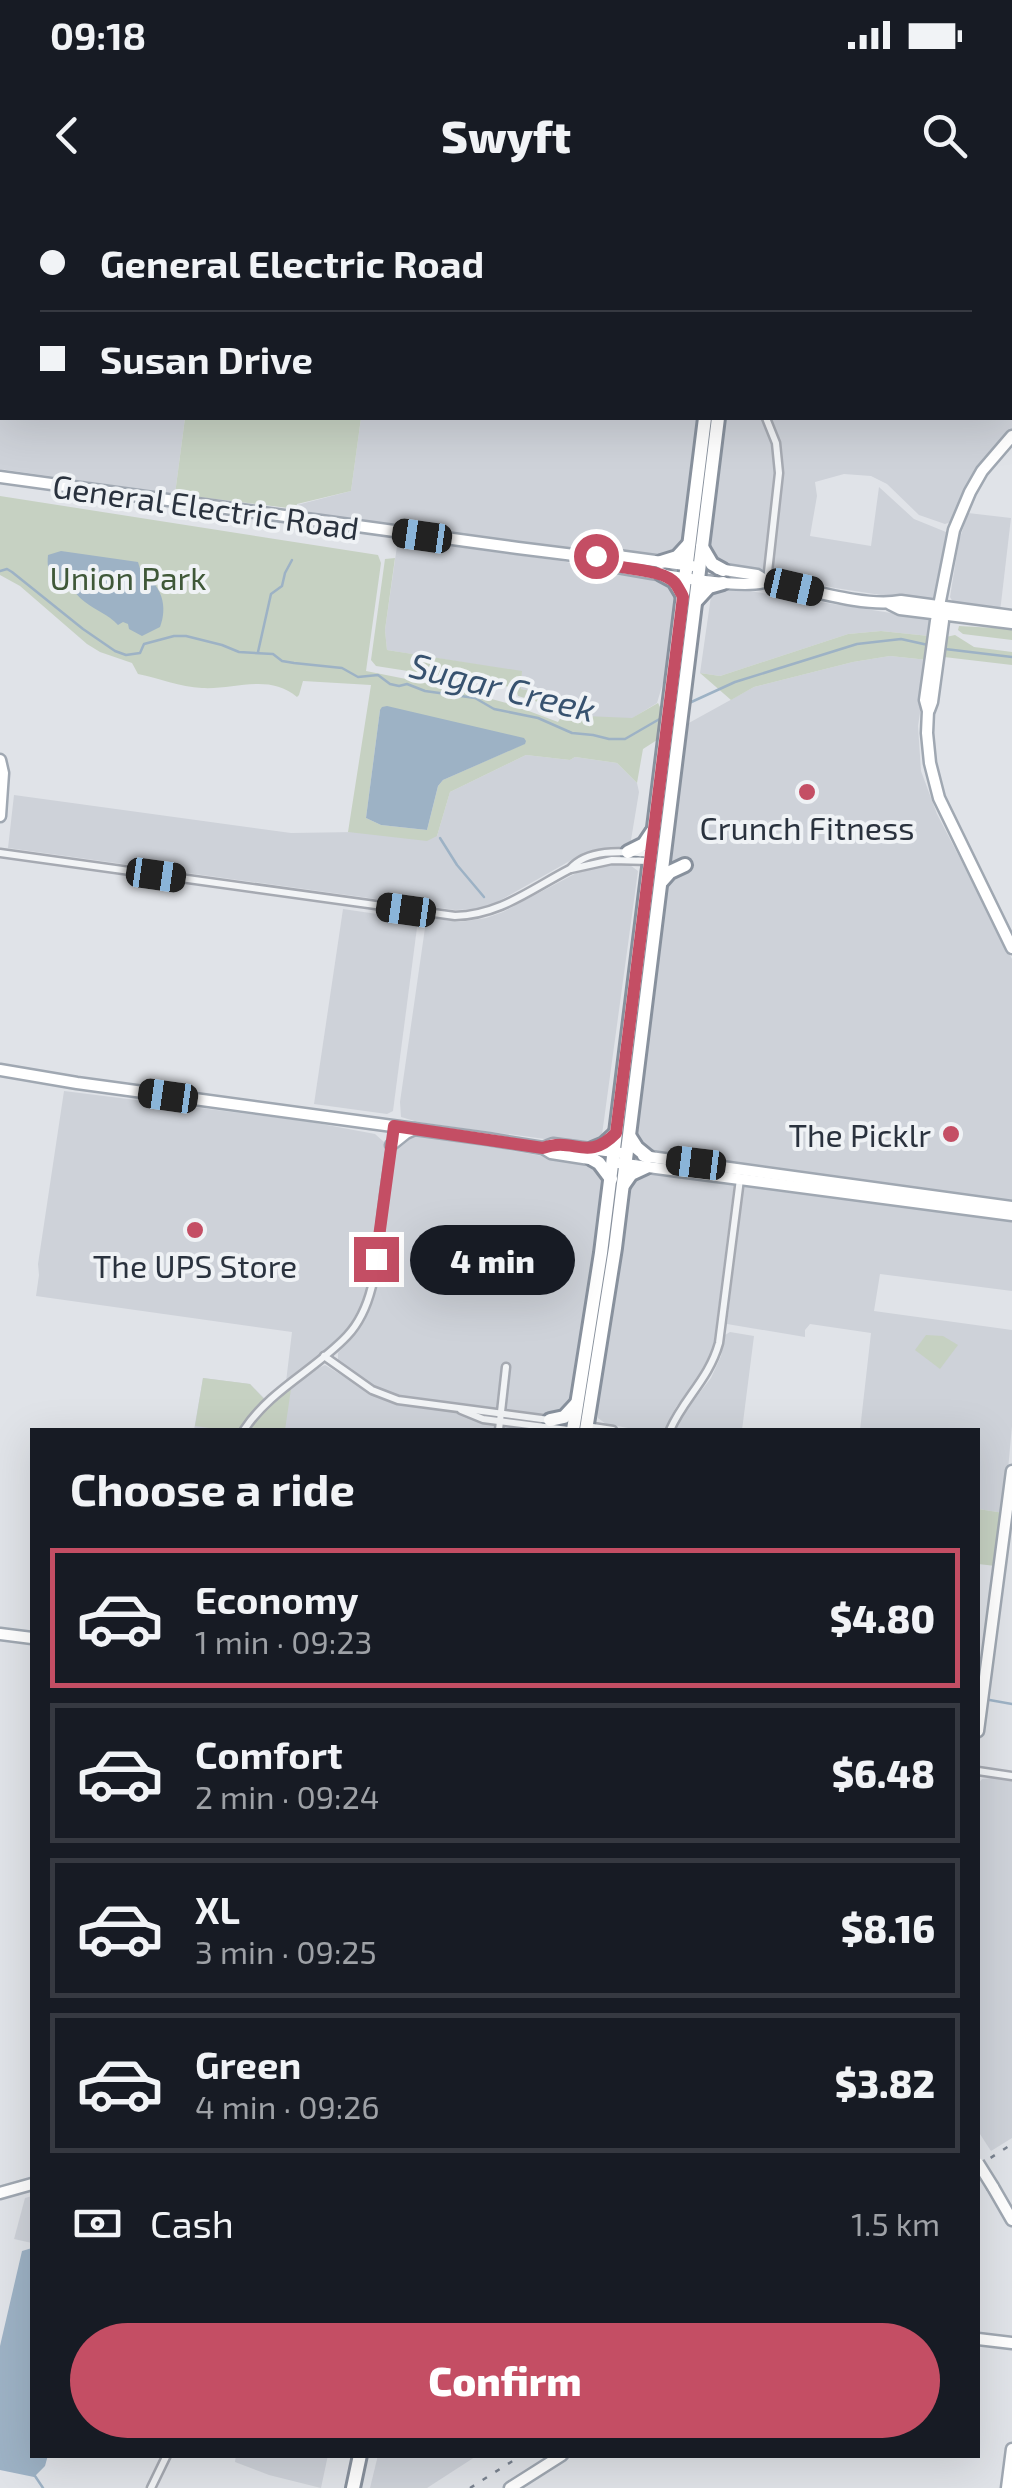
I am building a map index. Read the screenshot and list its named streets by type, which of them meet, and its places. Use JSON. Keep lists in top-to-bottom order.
{
  "streets": {
    "main road": ["General Electric Road"]
  },
  "water": ["Sugar Creek"],
  "parks": ["Union Park"],
  "places": ["Crunch Fitness", "The Picklr", "The UPS Store"],
  "page": {
    "status": "09:18",
    "header": "Swyft",
    "banner": ["General Electric Road", "Susan Drive"],
    "bubble": "4 min",
    "heading": "Choose a ride",
    "list": [
      {
        "name": "Economy",
        "note": "1 min · 09:23",
        "value": "$4.80"
      },
      {
        "name": "Comfort",
        "note": "2 min · 09:24",
        "value": "$6.48"
      },
      {
        "name": "XL",
        "note": "3 min · 09:25",
        "value": "$8.16"
      },
      {
        "name": "Green",
        "note": "4 min · 09:26",
        "value": "$3.82"
      }
    ],
    "pay": ["Cash", "1.5 km"],
    "buttons": "Confirm"
  }
}
